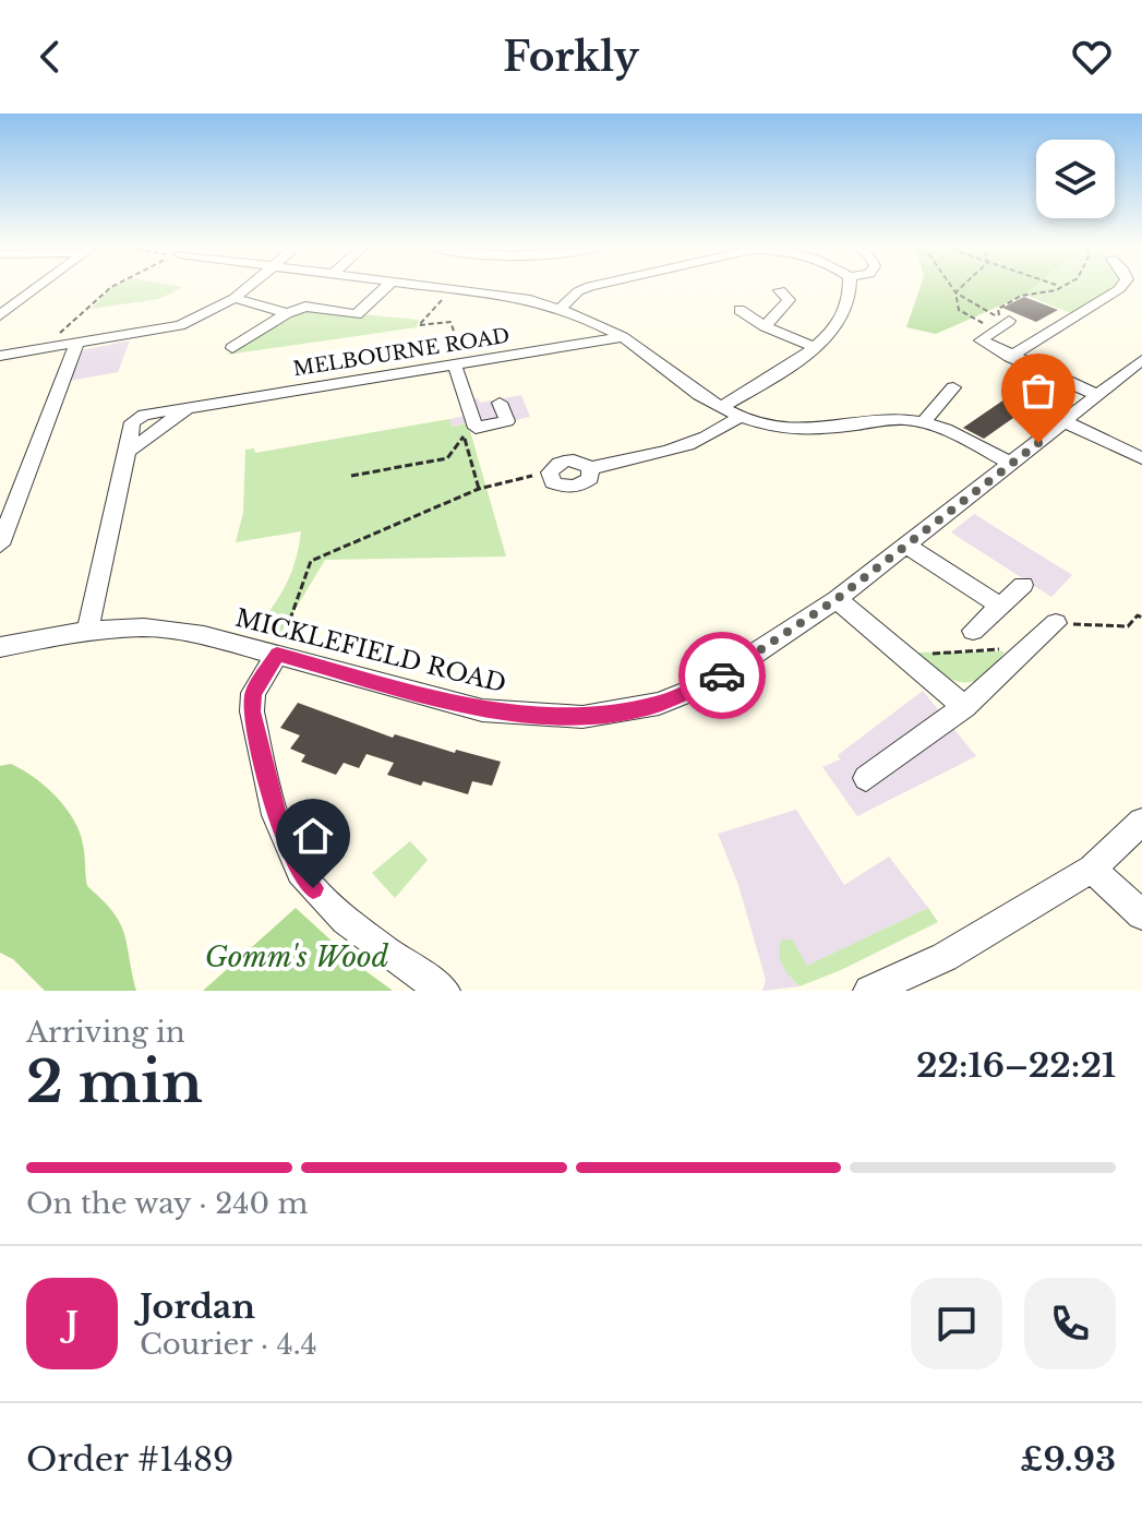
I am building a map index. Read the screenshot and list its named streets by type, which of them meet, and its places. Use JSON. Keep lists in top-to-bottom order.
{
  "streets": {
    "street": ["MELBOURNE ROAD", "MICKLEFIELD ROAD"]
  },
  "crossings": [
    ["MELBOURNE ROAD", "MICKLEFIELD ROAD"]
  ],
  "parks": ["Gomm's Wood"],
  "page": {
    "header": "Forkly",
    "heading": ["2 min", "Arriving in", "22:16–22:21"],
    "panel": [
      "Jordan",
      "Courier · 4.4",
      "Order #1489",
      "£9.93"
    ],
    "bar": "On the way · 240 m",
    "round": "J"
  }
}
